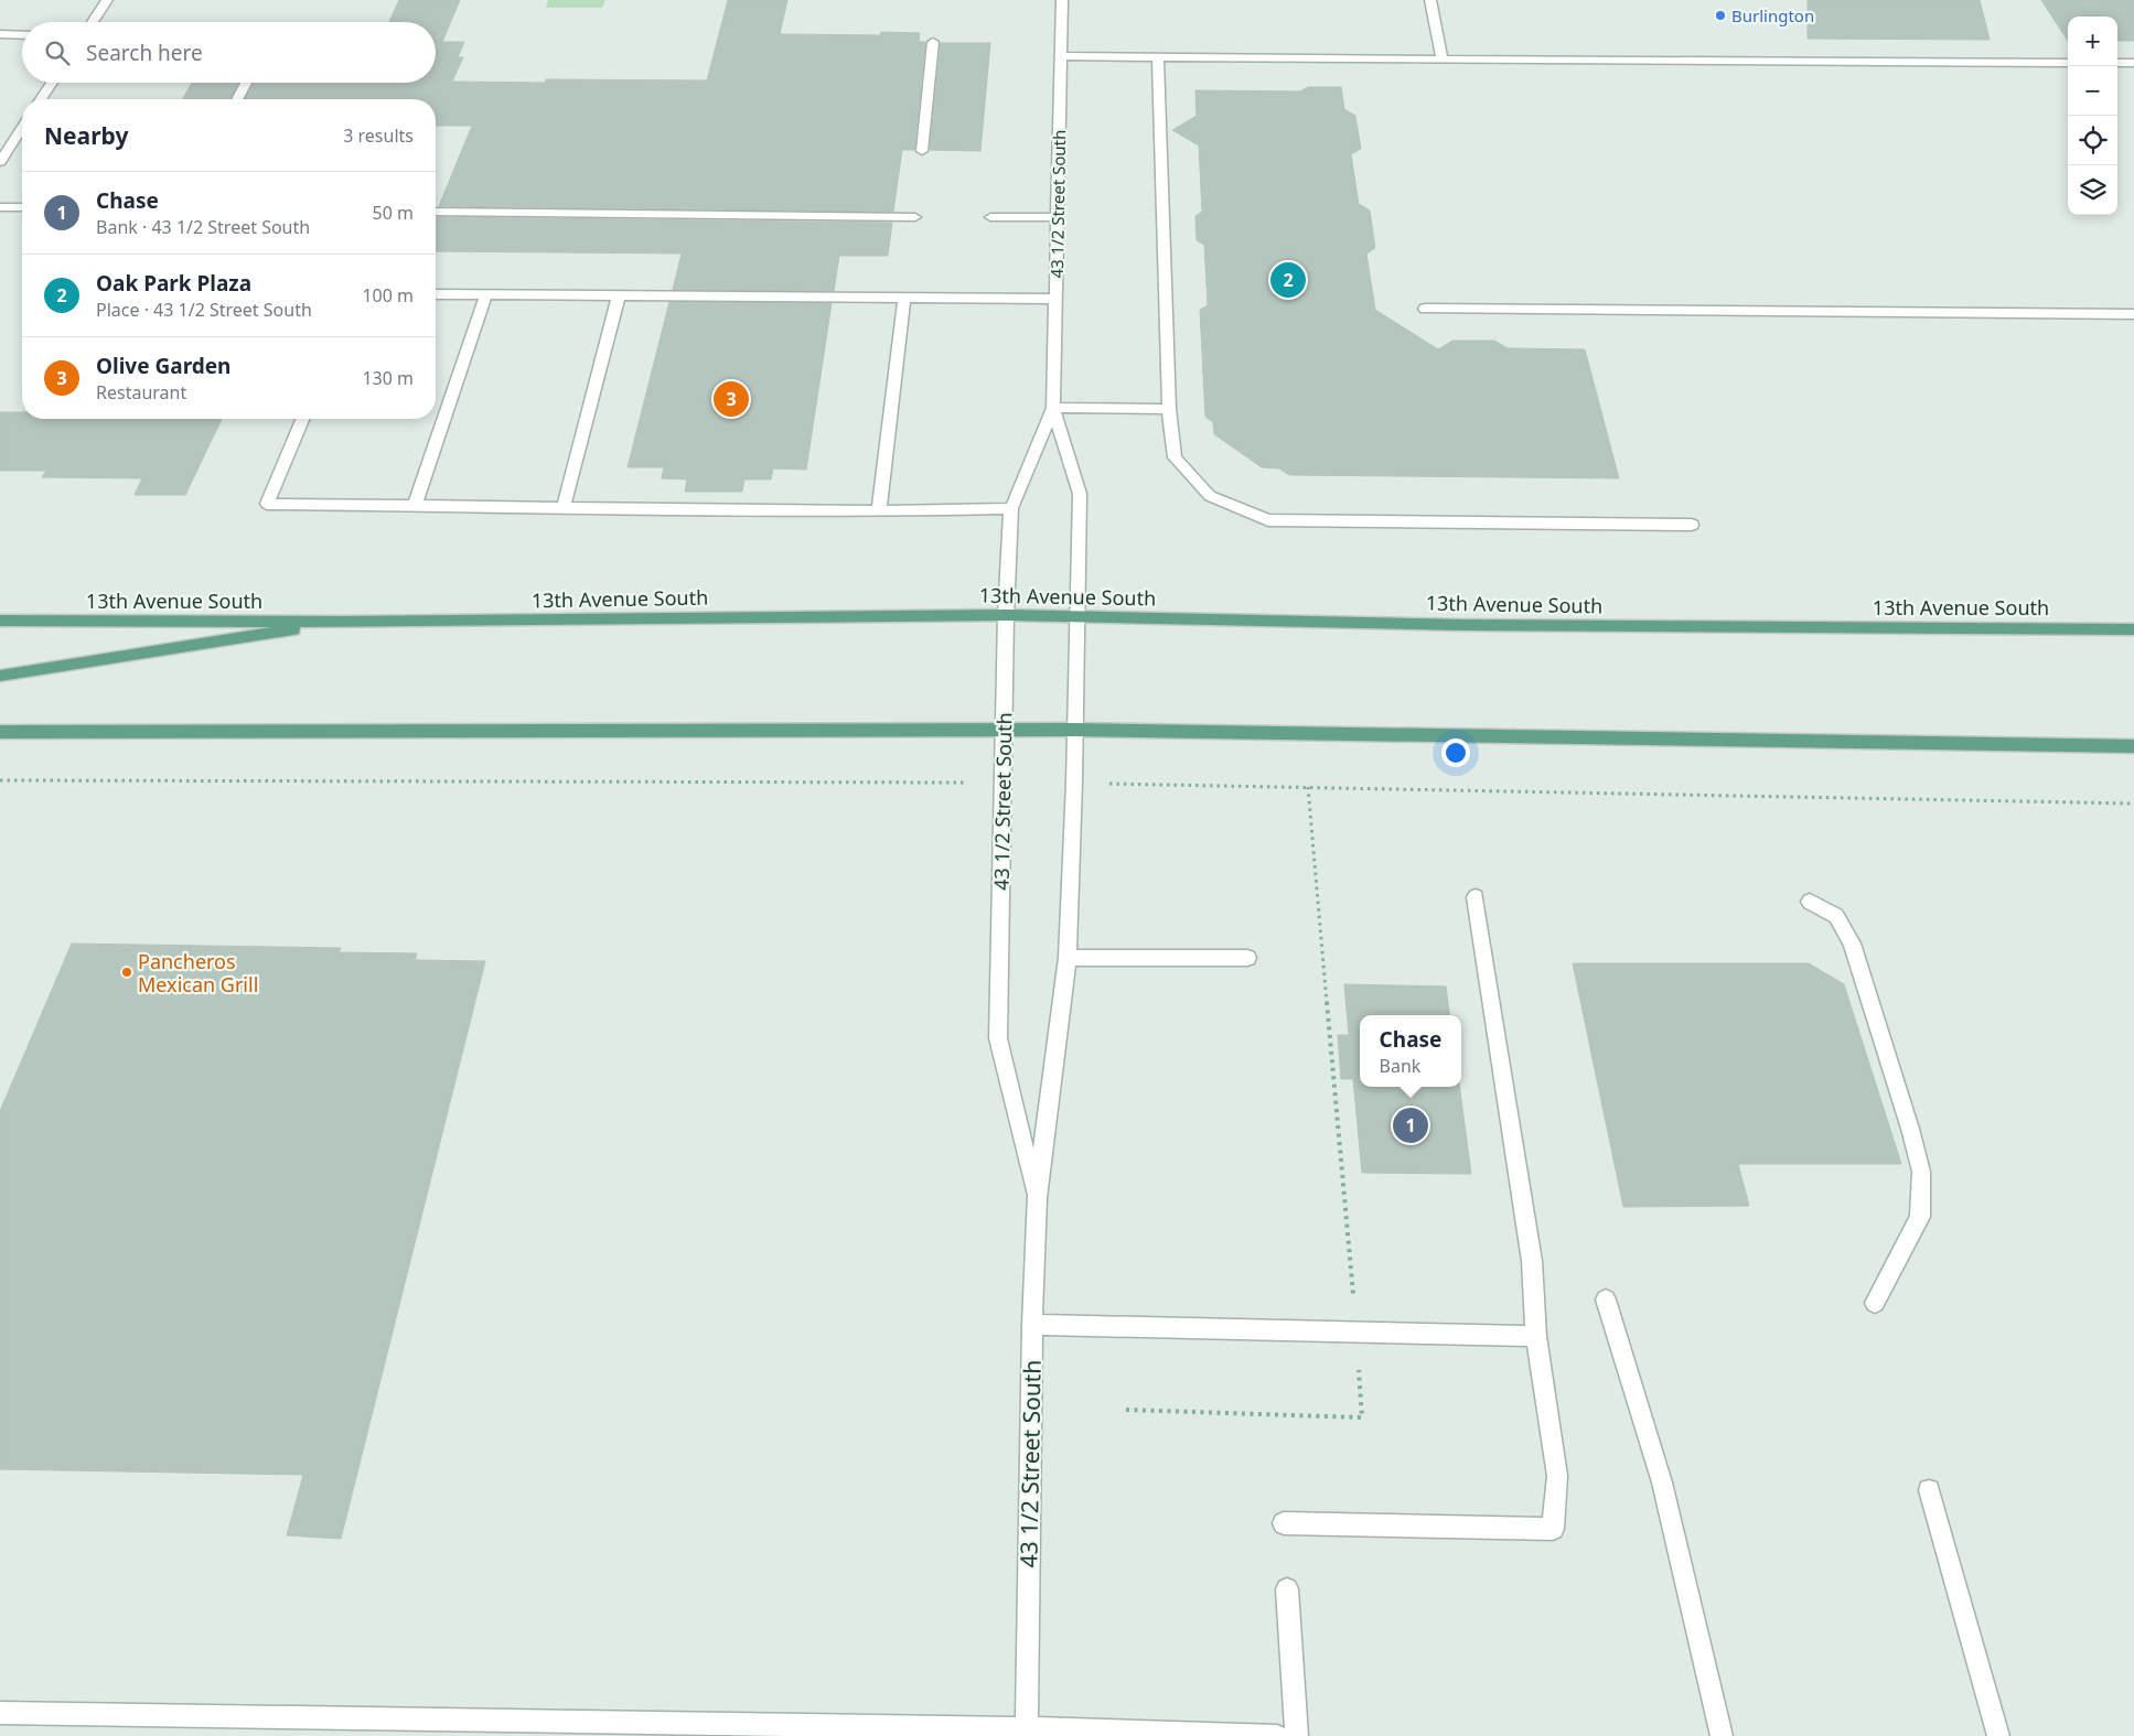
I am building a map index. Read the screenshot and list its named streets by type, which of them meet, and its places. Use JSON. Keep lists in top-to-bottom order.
{
  "streets": {
    "main road": ["13th Avenue South"],
    "street": ["43 1/2 Street South"]
  },
  "crossings": [
    ["43 1/2 Street South", "13th Avenue South"]
  ],
  "places": ["Burlington", "Pancheros Mexican Grill"],
  "page": {
    "map_buttons": ["+", "−"],
    "search": "Search here",
    "heading": ["Nearby", "3 results"],
    "list": [
      {
        "mark": "1",
        "name": "Chase",
        "note": "Bank · 43 1/2 Street South",
        "value": "50 m"
      },
      {
        "mark": "2",
        "name": "Oak Park Plaza",
        "note": "Place · 43 1/2 Street South",
        "value": "100 m"
      },
      {
        "mark": "3",
        "name": "Olive Garden",
        "note": "Restaurant",
        "value": "130 m"
      }
    ],
    "pins": ["2", "3", "1"],
    "popup": ["Chase", "Bank"]
  }
}
